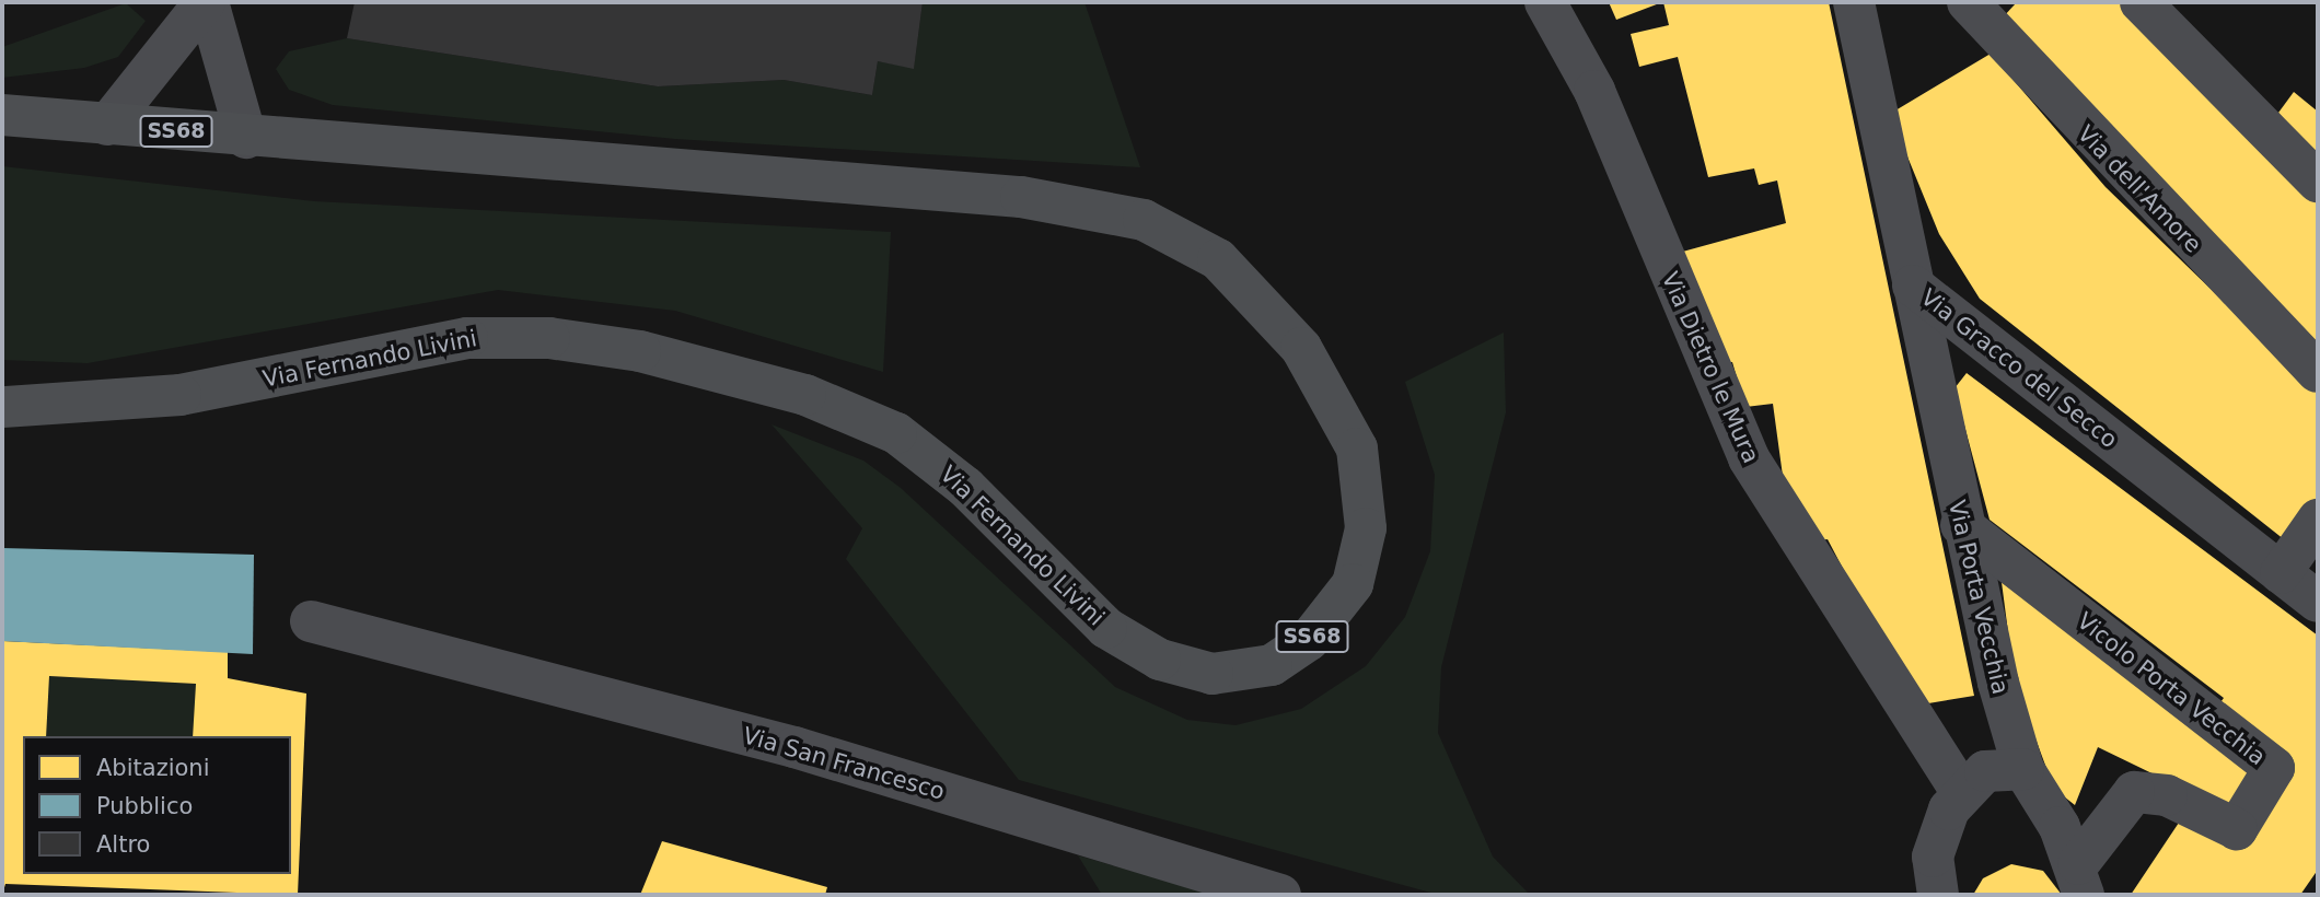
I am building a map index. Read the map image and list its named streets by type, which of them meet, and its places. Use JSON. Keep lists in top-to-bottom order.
{
  "streets": {
    "main road": ["SS68", "Via Fernando Livini"],
    "street": [
      "Via dell'Amore",
      "Via Dietro le Mura",
      "Via Gracco del Secco",
      "Via Porta Vecchia",
      "Vicolo Porta Vecchia",
      "Via San Francesco"
    ]
  },
  "crossings": [
    ["SS68", "Via Fernando Livini"],
    ["Via Gracco del Secco", "Via Porta Vecchia"],
    ["Via Porta Vecchia", "Vicolo Porta Vecchia"]
  ],
  "legend": ["Abitazioni", "Pubblico", "Altro"]
}
